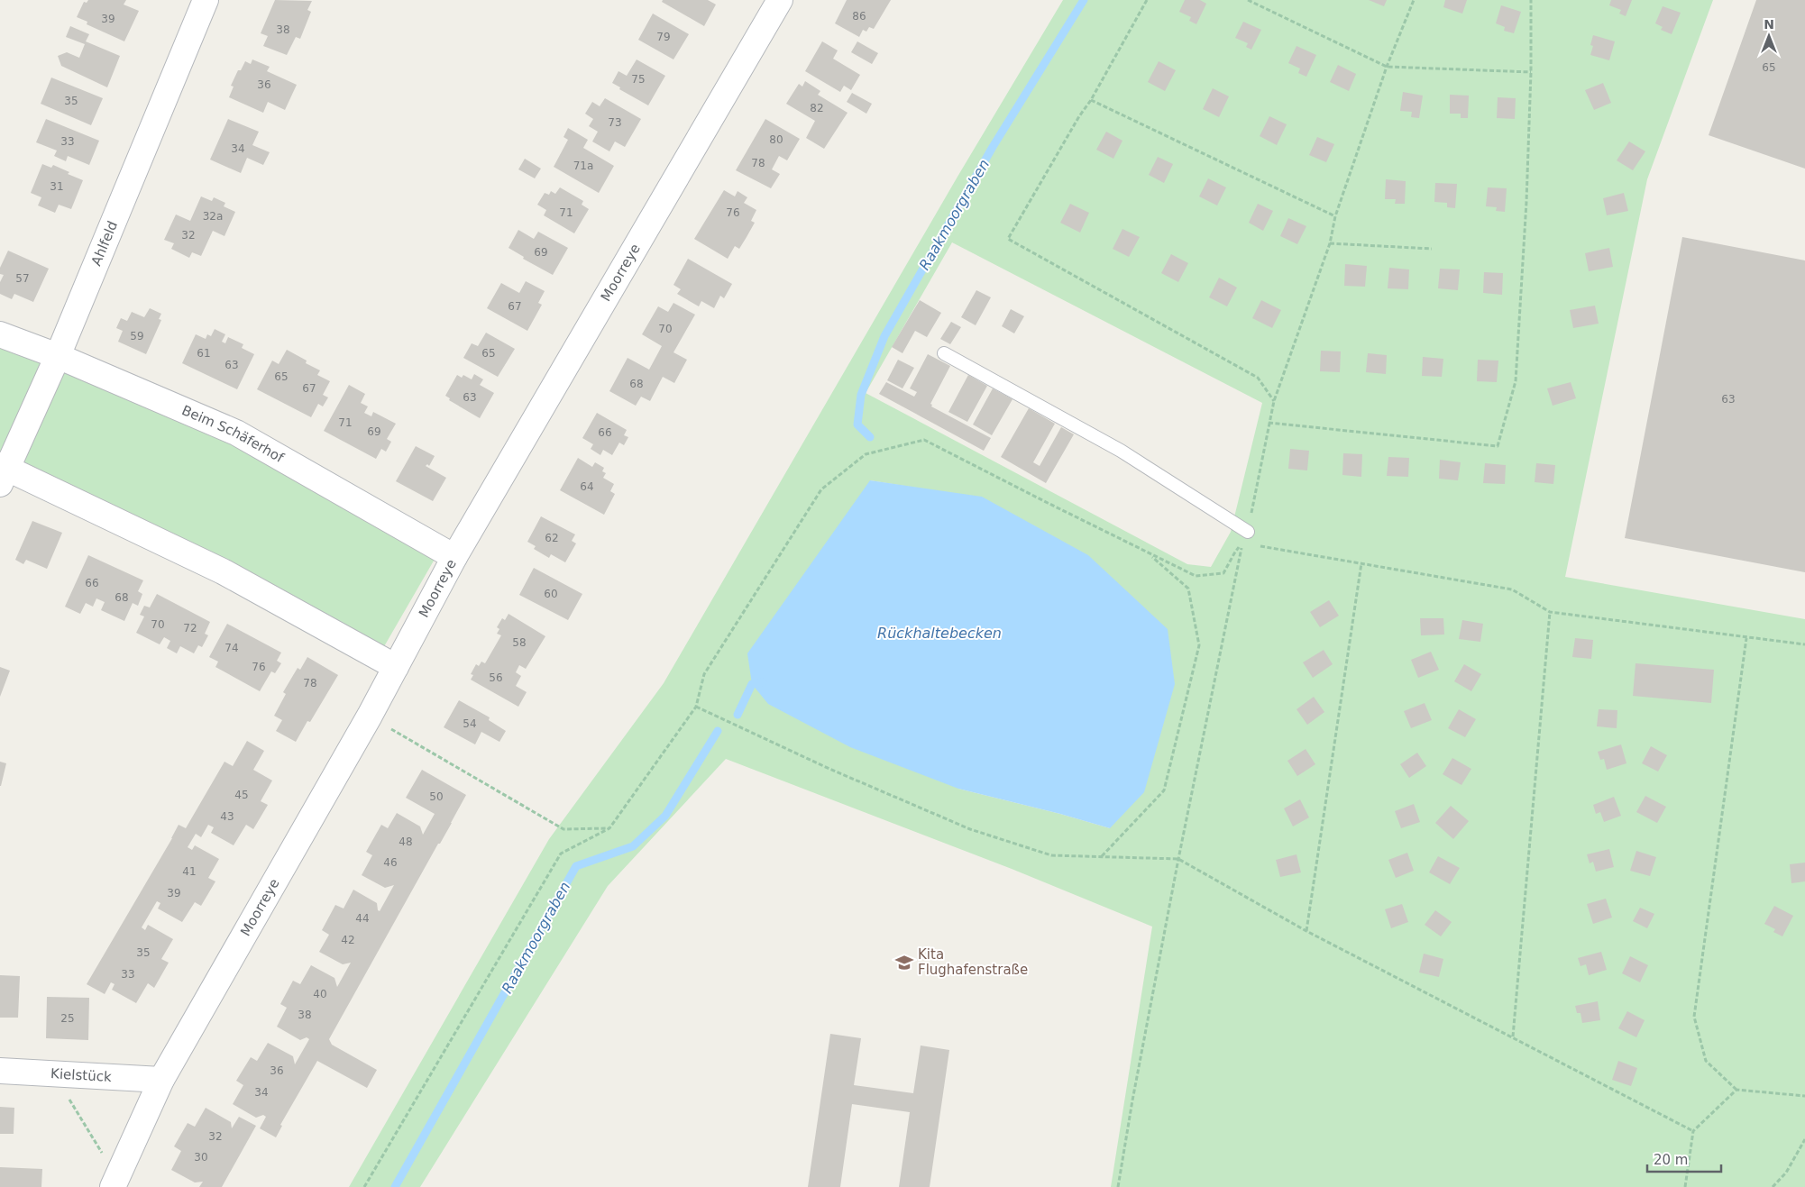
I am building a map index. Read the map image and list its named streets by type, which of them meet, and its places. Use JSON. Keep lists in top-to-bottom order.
{
  "streets": {
    "street": [
      "Ahlfeld",
      "Moorreye",
      "Beim Schäferhof",
      "Kielstück"
    ]
  },
  "crossings": [
    ["Ahlfeld", "Beim Schäferhof"],
    ["Moorreye", "Beim Schäferhof"],
    ["Moorreye", "Kielstück"]
  ],
  "water": ["Raakmoorgraben", "Rückhaltebecken"],
  "places": {
    "school or university": ["Kita Flughafenstraße"]
  },
  "house_numbers": [
    "86",
    "39",
    "38",
    "79",
    "65",
    "75",
    "36",
    "35",
    "82",
    "73",
    "80",
    "33",
    "34",
    "78",
    "71a",
    "31",
    "71",
    "76",
    "32a",
    "32",
    "69",
    "57",
    "67",
    "70",
    "59",
    "61",
    "65",
    "63",
    "65",
    "68",
    "67",
    "63",
    "63",
    "71",
    "69",
    "66",
    "64",
    "62",
    "66",
    "60",
    "68",
    "70",
    "72",
    "58",
    "74",
    "76",
    "56",
    "78",
    "54",
    "45",
    "50",
    "43",
    "48",
    "46",
    "41",
    "39",
    "44",
    "42",
    "35",
    "33",
    "40",
    "38",
    "25",
    "36",
    "34",
    "32",
    "30"
  ],
  "scale_bar": "20 m",
  "north": "top"
}
